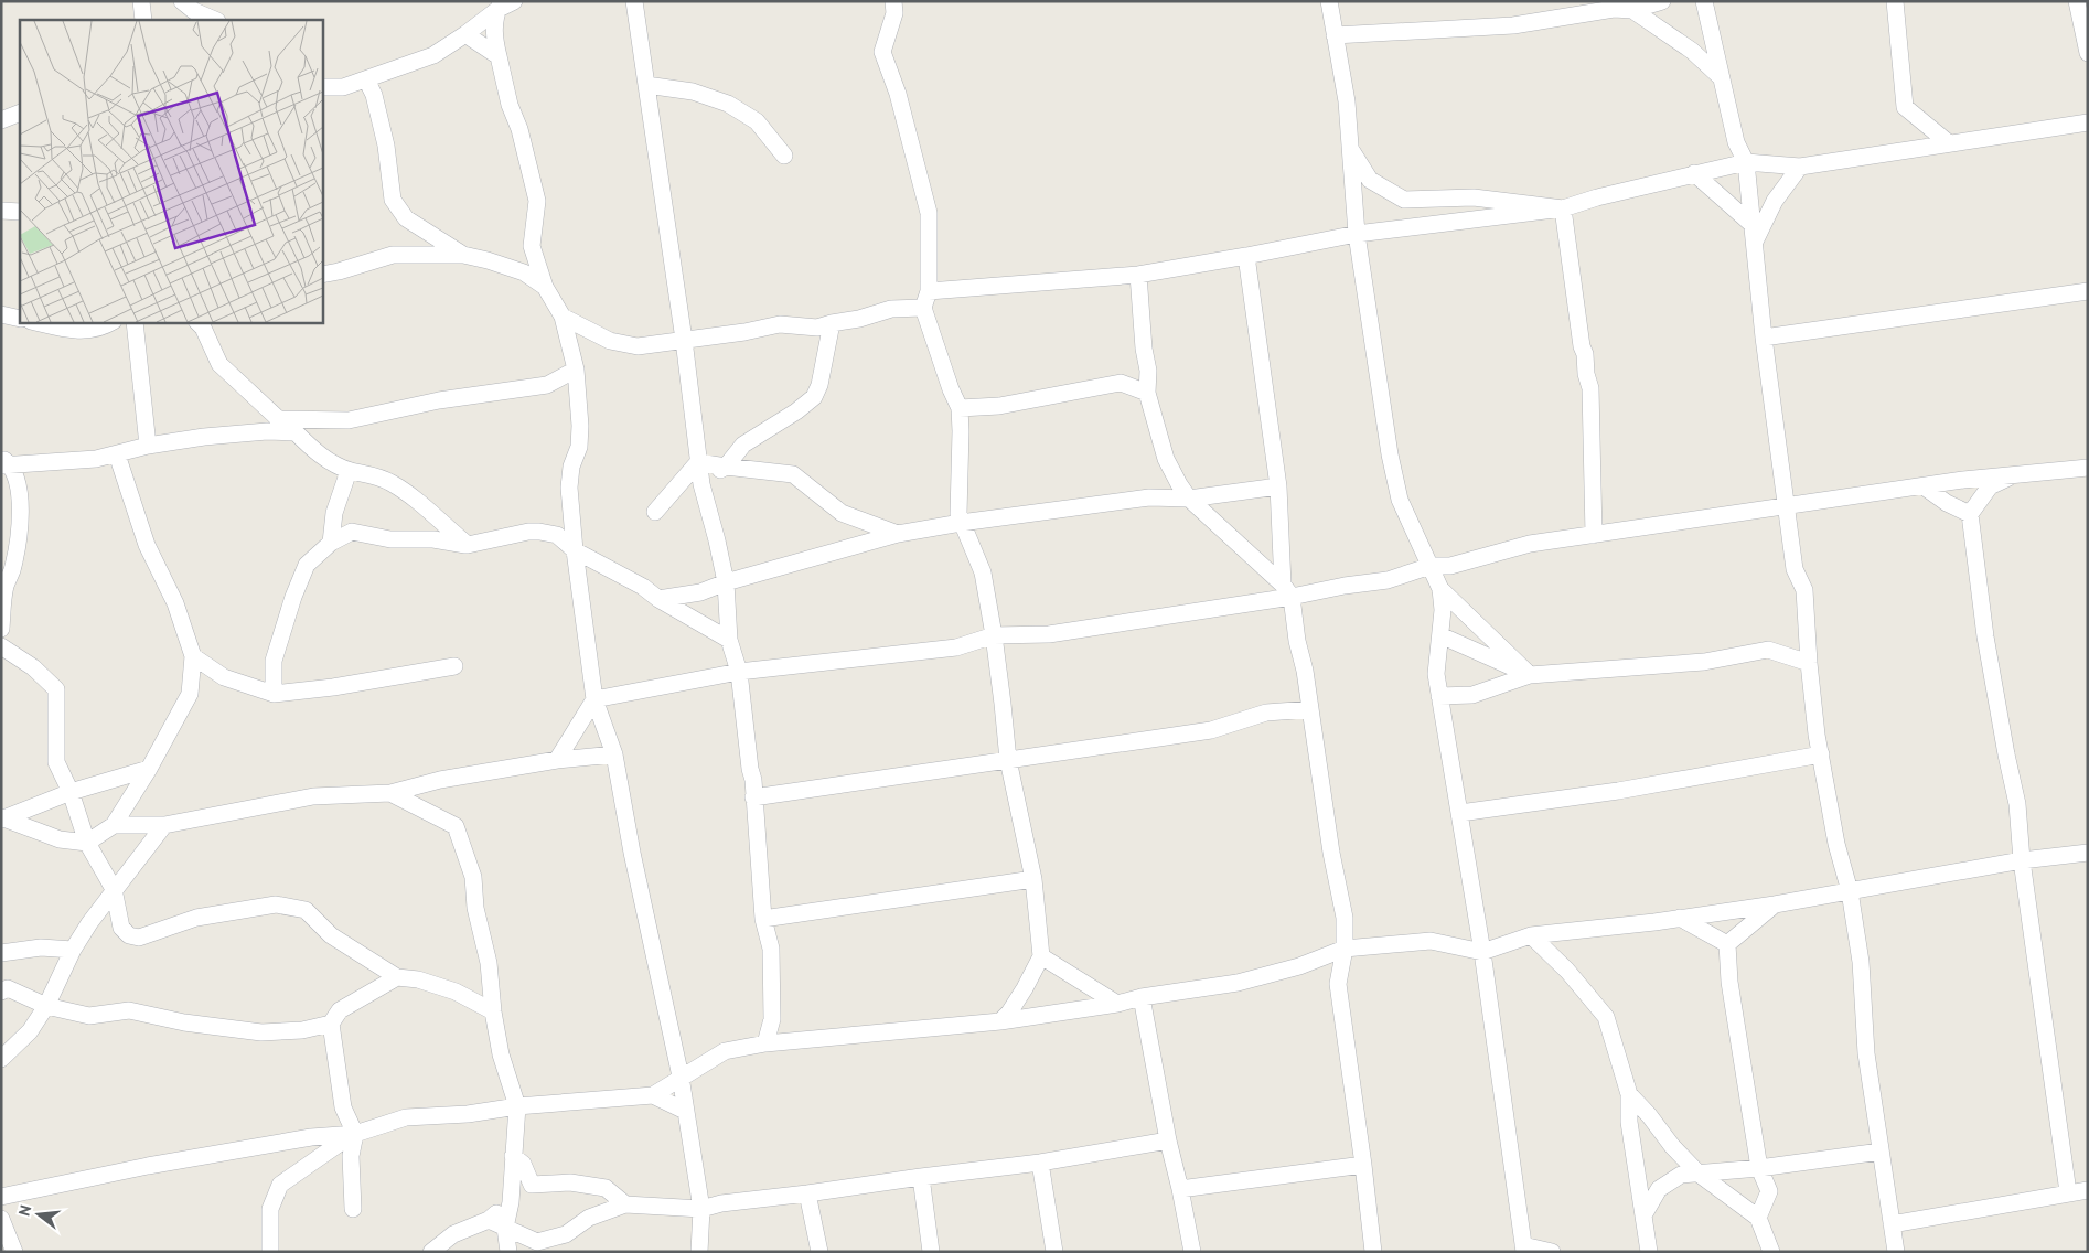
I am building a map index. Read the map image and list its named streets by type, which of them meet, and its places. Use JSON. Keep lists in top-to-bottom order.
{
  "north": "left"
}
